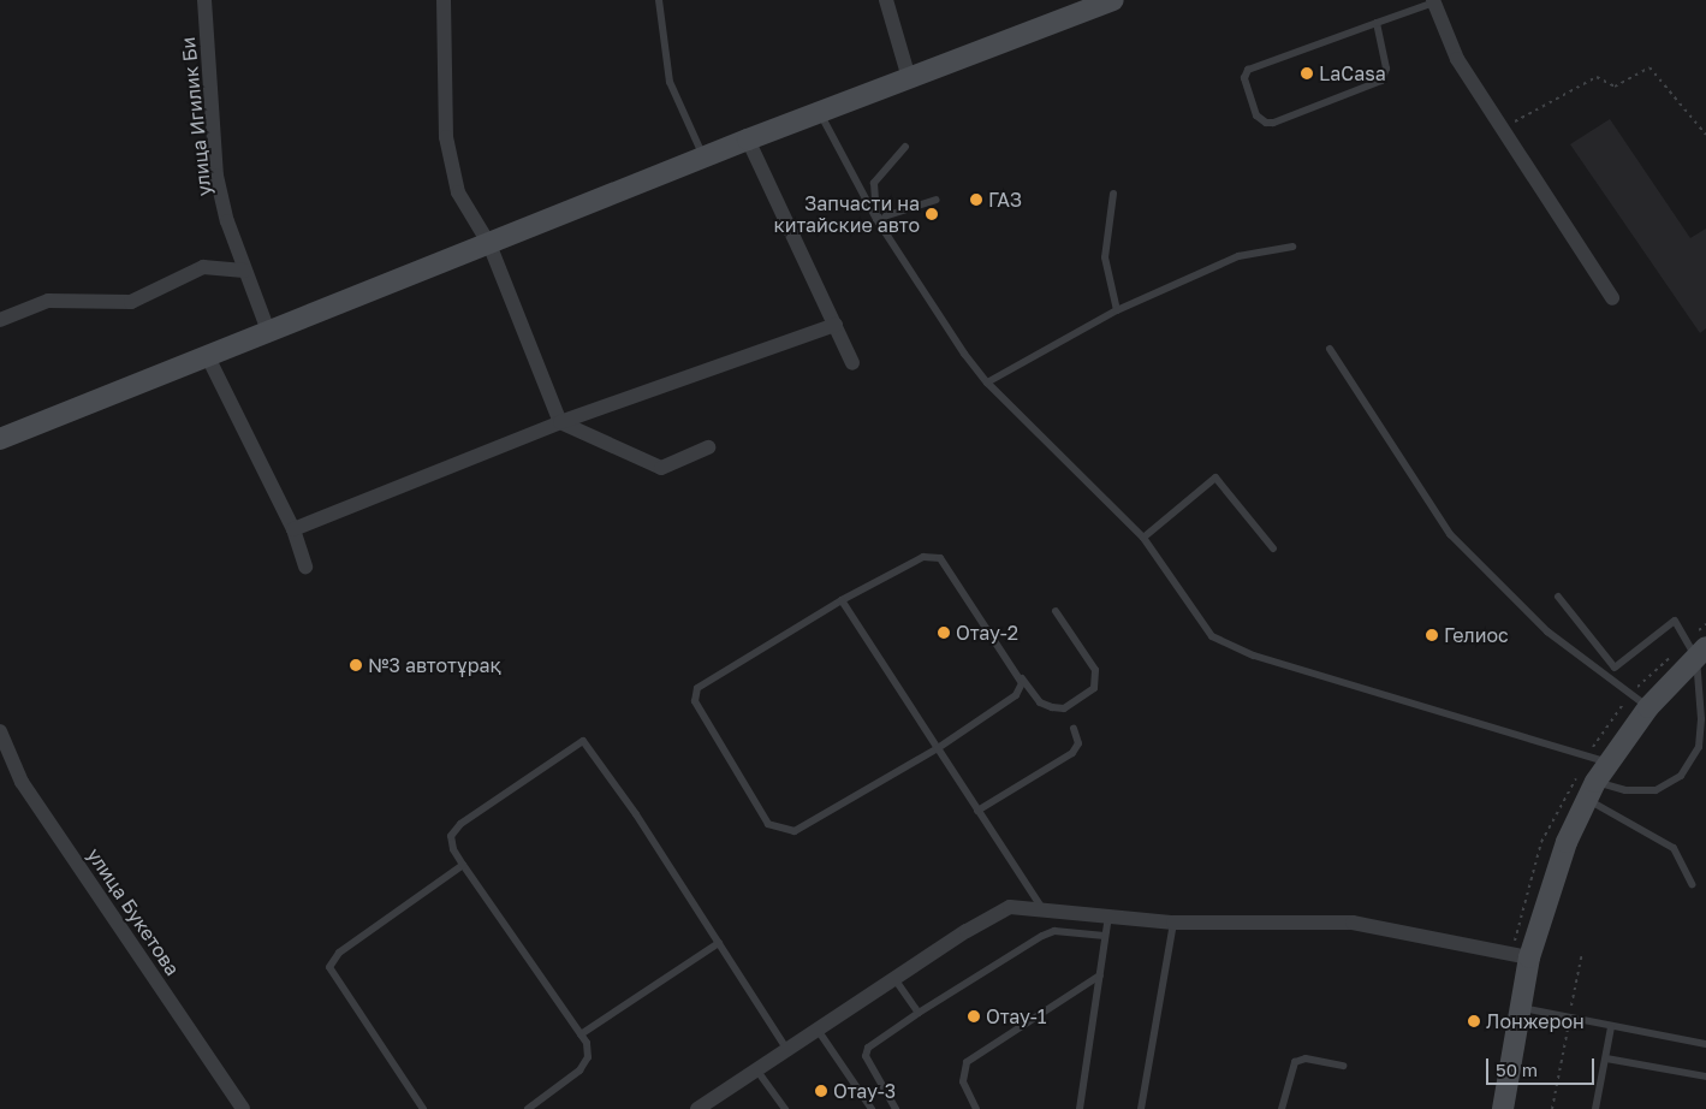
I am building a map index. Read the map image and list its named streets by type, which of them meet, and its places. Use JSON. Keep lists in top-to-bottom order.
{
  "streets": {
    "street": ["улица Игилик Би", "улица Букетова"]
  },
  "places": [
    "LaCasa",
    "ГАЗ",
    "Запчасти на китайские авто",
    "Отау-2",
    "Гелиос",
    "№3 автотұрақ",
    "Отау-1",
    "Лонжерон",
    "Отау-3"
  ],
  "scale_bar": "50 m"
}
